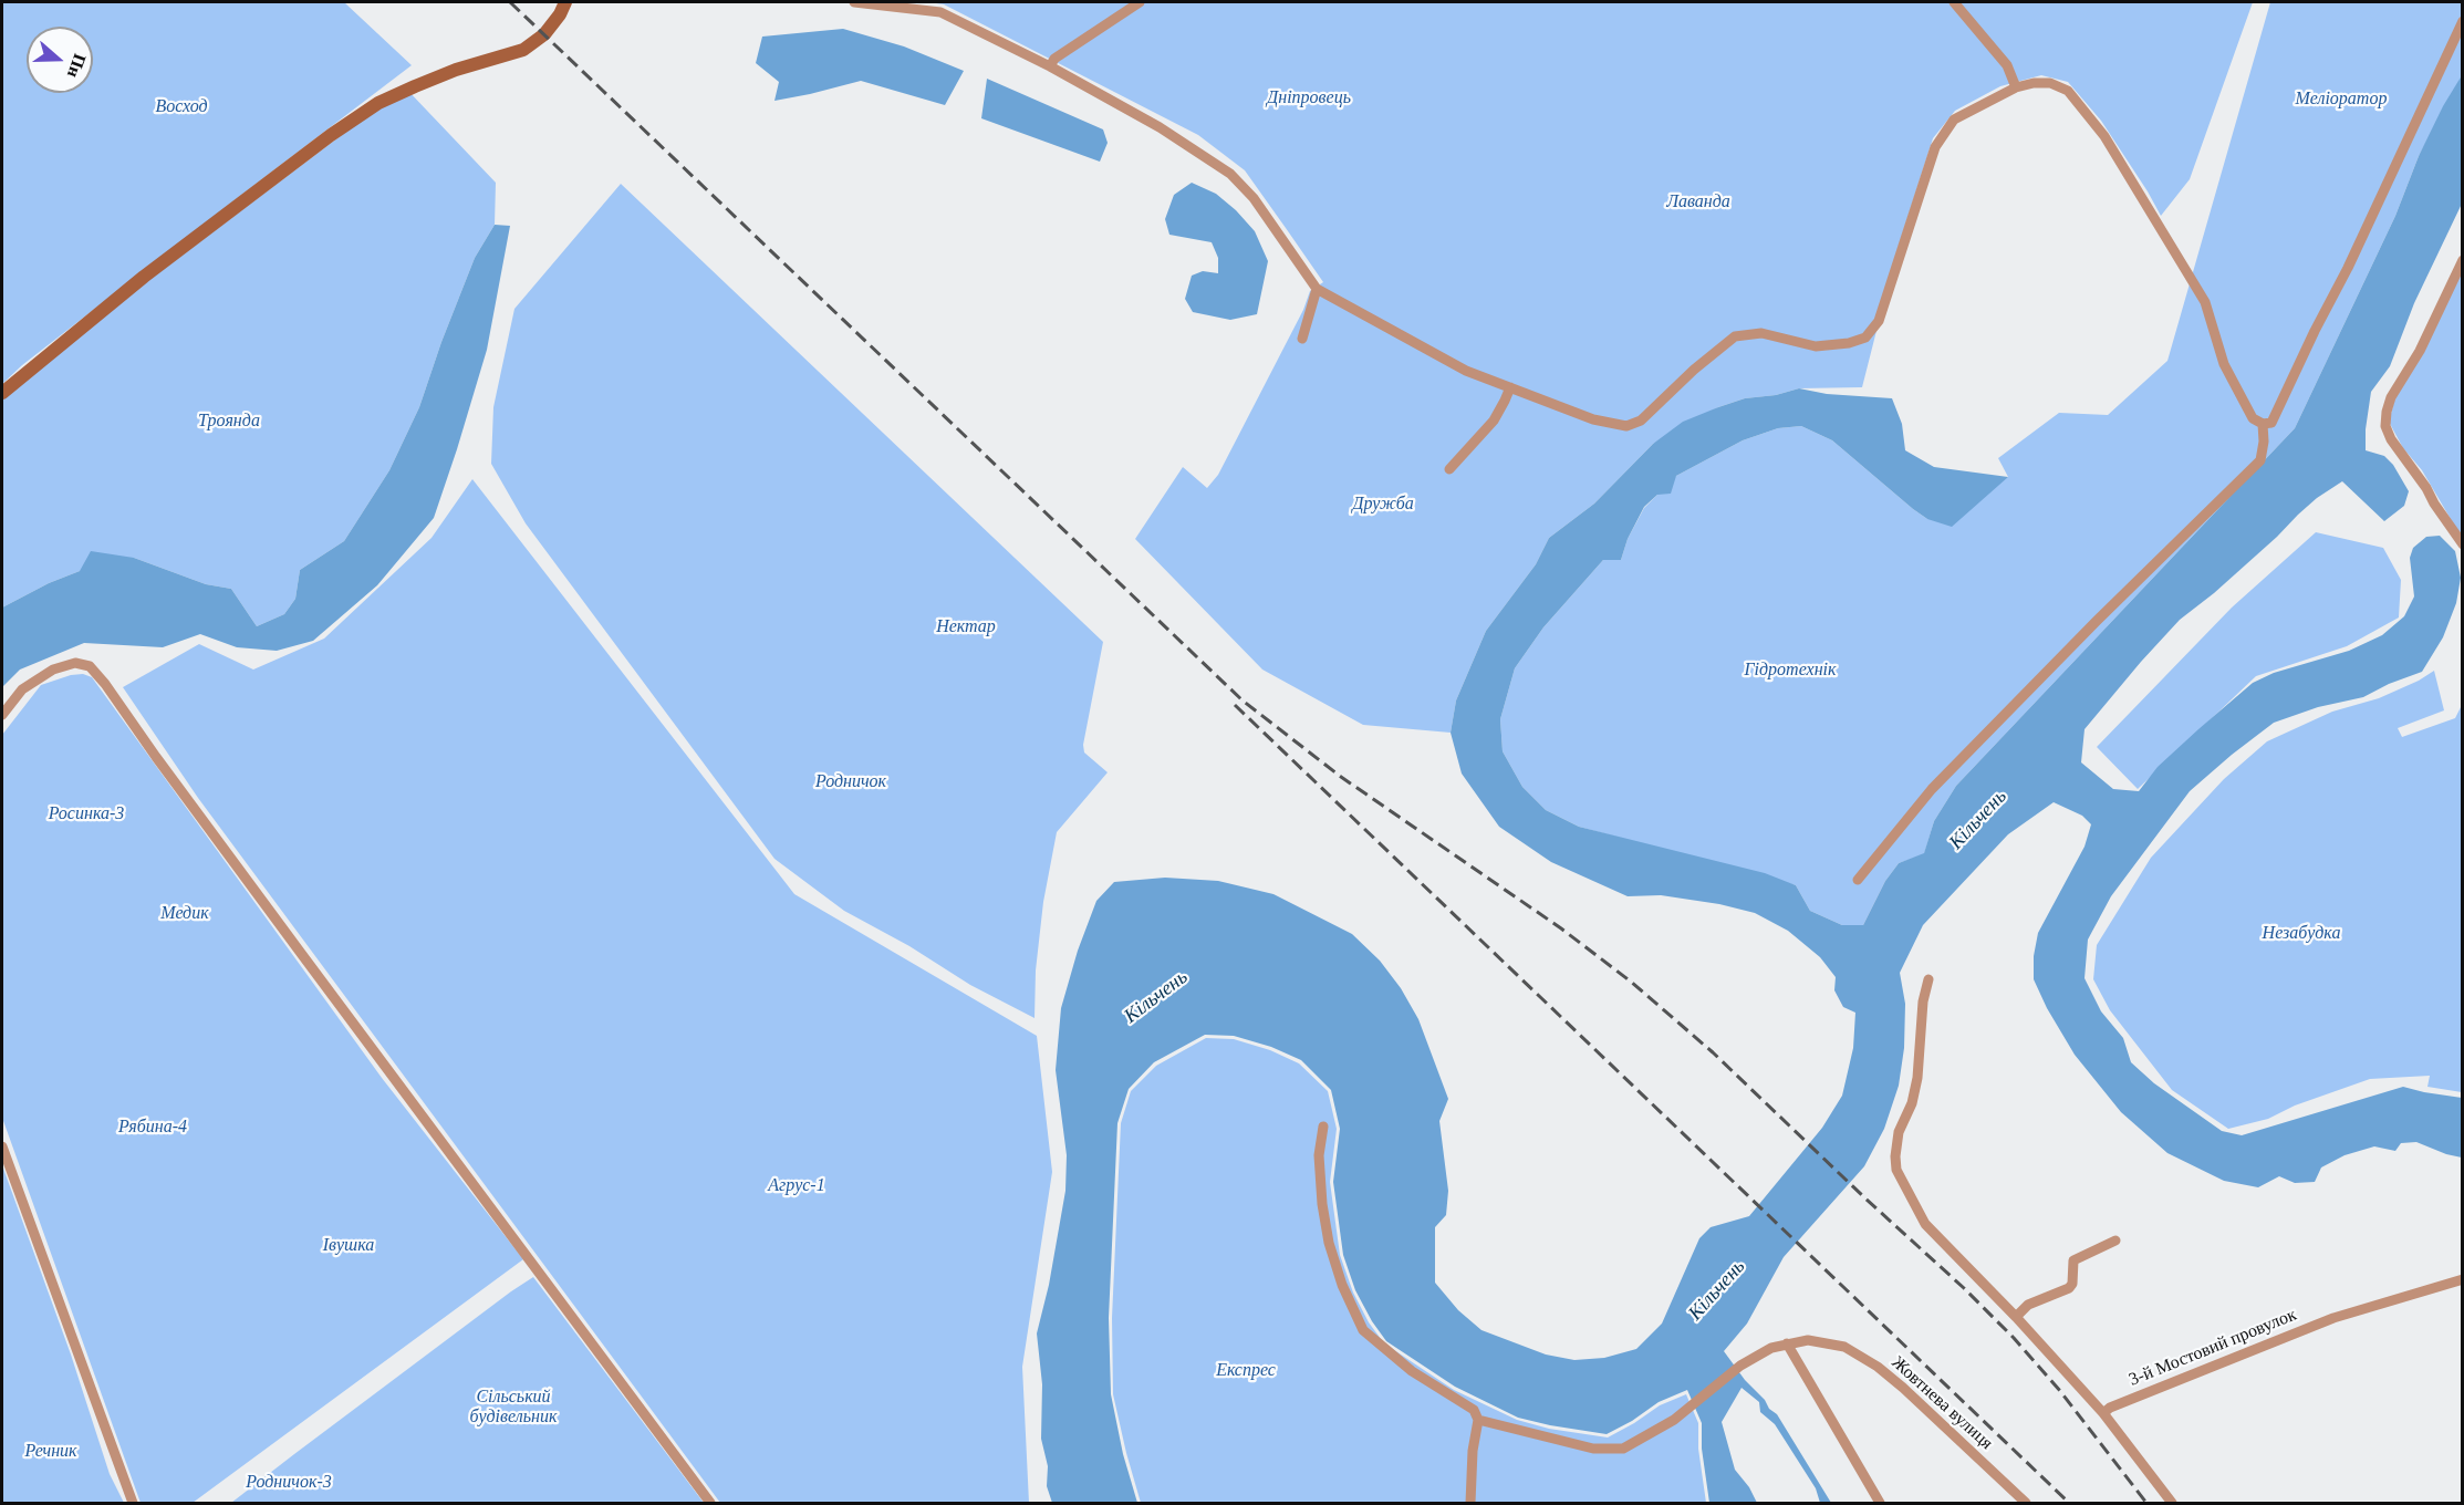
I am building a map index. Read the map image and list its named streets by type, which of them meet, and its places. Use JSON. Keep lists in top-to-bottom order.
{
  "streets": {
    "street": ["3-й Мостовий провулок", "Жовтнева вулиця"]
  },
  "water": ["Кільчень"],
  "parks": [
    "Дніпровець",
    "Меліоратор",
    "Восход",
    "Лаванда",
    "Троянда",
    "Дружба",
    "Нектар",
    "Гідротехнік",
    "Родничок",
    "Росинка-3",
    "Медик",
    "Незабудка",
    "Рябина-4",
    "Агрус-1",
    "Івушка",
    "Експрес",
    "Сільський будівельник",
    "Речник",
    "Родничок-3"
  ],
  "north": "right"
}
